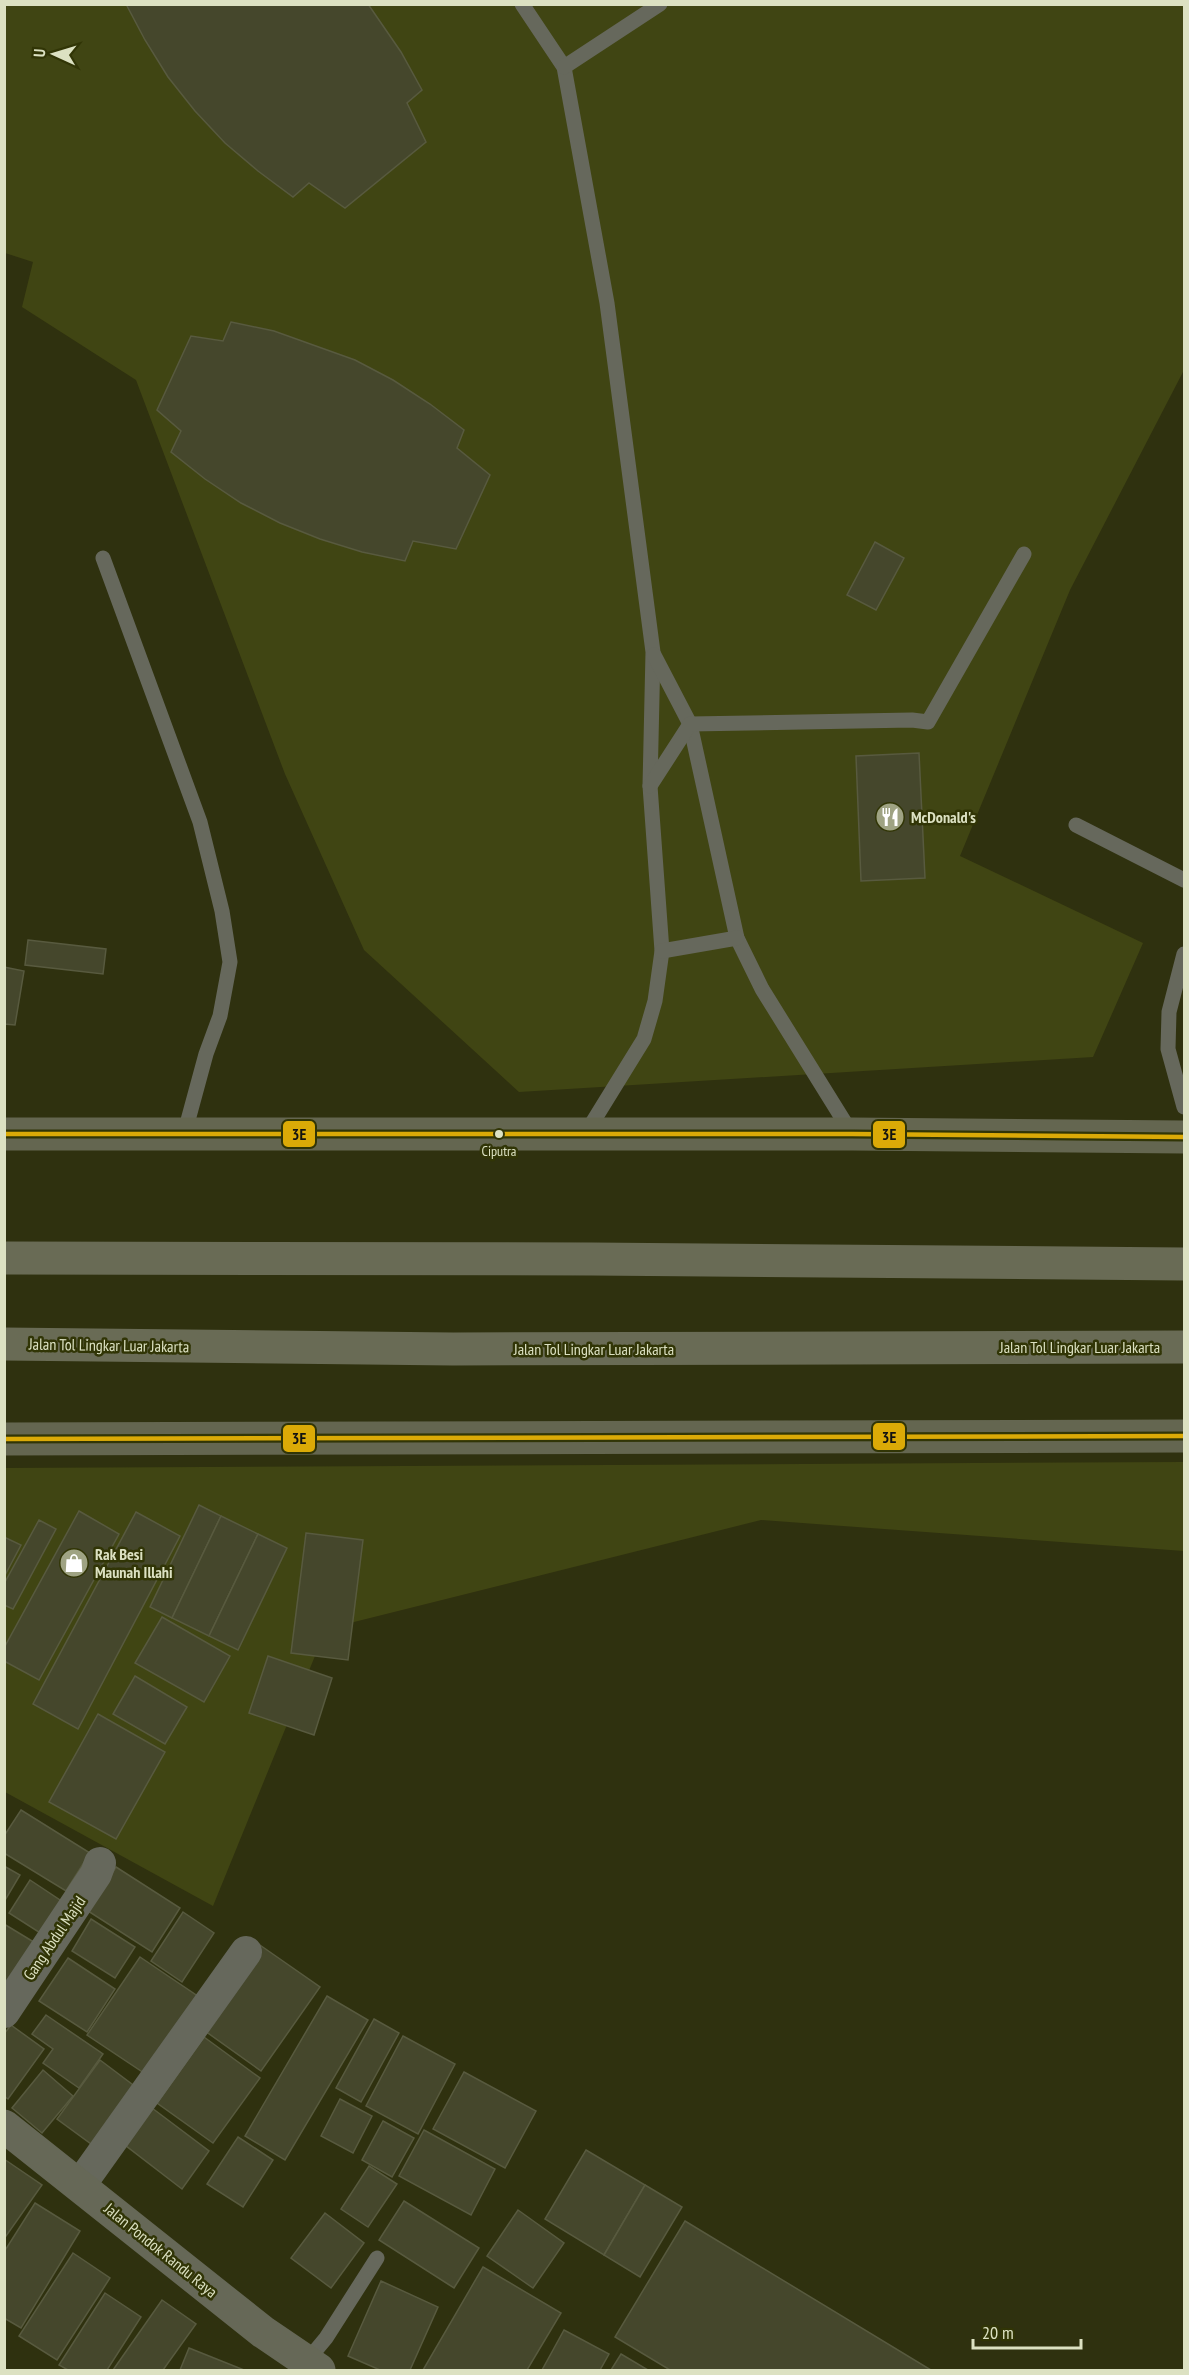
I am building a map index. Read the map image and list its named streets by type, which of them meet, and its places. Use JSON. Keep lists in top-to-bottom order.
{
  "streets": {
    "highway": ["Jalan Tol Lingkar Luar Jakarta"],
    "main road": ["Jalan Pondok Randu Raya"],
    "street": ["Gang Abdul Majid"]
  },
  "places": {
    "restaurant": ["McDonald's"],
    "other": ["Ciputra"],
    "shop": ["Rak Besi Maunah Illahi"]
  },
  "lines": ["transit line 3E"],
  "scale_bar": "20 m",
  "north": "left"
}
